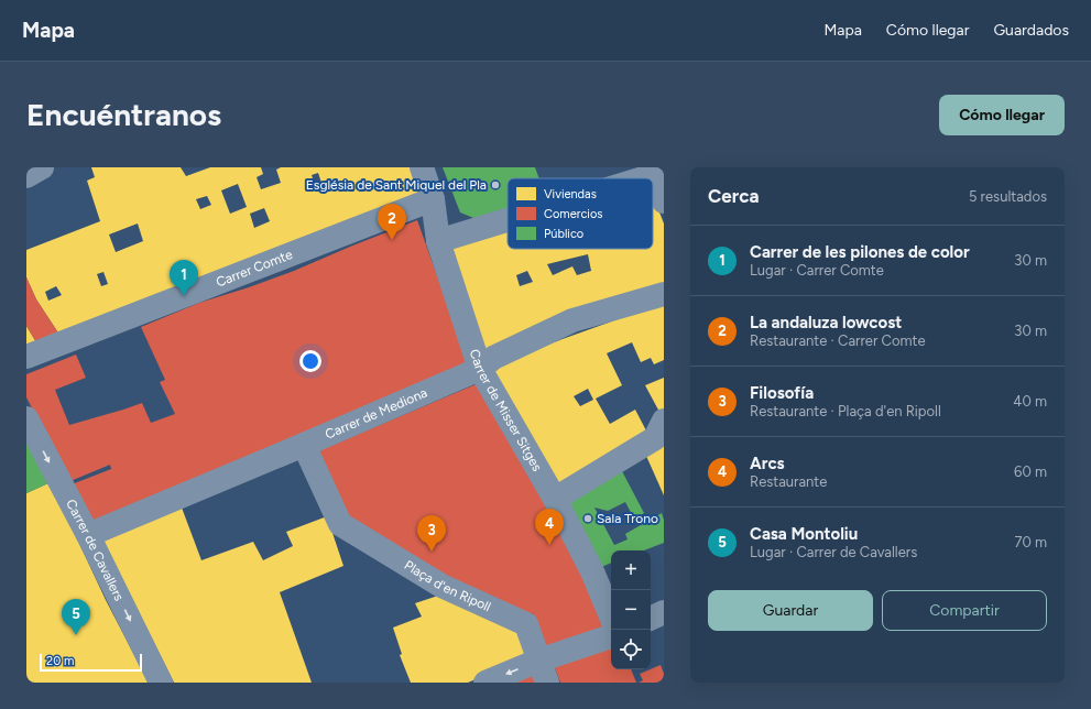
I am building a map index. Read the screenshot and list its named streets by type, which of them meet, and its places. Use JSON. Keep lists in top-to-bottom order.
{
  "streets": {
    "street": [
      "Carrer Comte",
      "Carrer de Misser Sitges",
      "Carrer de Mediona",
      "Carrer de Cavallers",
      "Plaça d'en Ripoll"
    ]
  },
  "crossings": [
    ["Carrer Comte", "Carrer de Misser Sitges"],
    ["Carrer de Misser Sitges", "Carrer de Mediona"],
    ["Carrer de Mediona", "Carrer de Cavallers"],
    ["Carrer de Mediona", "Plaça d'en Ripoll"]
  ],
  "one_way": ["Carrer de Cavallers"],
  "places": ["Església de Sant Miquel del Pla", "Sala Trono"],
  "legend": ["Viviendas", "Comercios", "Público"],
  "scale_bar": "20 m",
  "page": {
    "header": "Mapa",
    "nav": ["Mapa", "Cómo llegar", "Guardados"],
    "buttons": [
      "Cómo llegar",
      ["Guardar", "Compartir"]
    ],
    "title": "Encuéntranos",
    "heading": ["Cerca", "5 resultados"],
    "pins": [
      "2",
      "1",
      "4",
      "3",
      "5"
    ],
    "list": [
      {
        "mark": "1",
        "name": "Carrer de les pilones de color",
        "note": "Lugar · Carrer Comte",
        "value": "30 m"
      },
      {
        "mark": "2",
        "name": "La andaluza lowcost",
        "note": "Restaurante · Carrer Comte",
        "value": "30 m"
      },
      {
        "mark": "3",
        "name": "Filosofía",
        "note": "Restaurante · Plaça d'en Ripoll",
        "value": "40 m"
      },
      {
        "mark": "4",
        "name": "Arcs",
        "note": "Restaurante",
        "value": "60 m"
      },
      {
        "mark": "5",
        "name": "Casa Montoliu",
        "note": "Lugar · Carrer de Cavallers",
        "value": "70 m"
      }
    ],
    "map_buttons": ["+", "−"],
    "scale": "20 m"
  }
}
